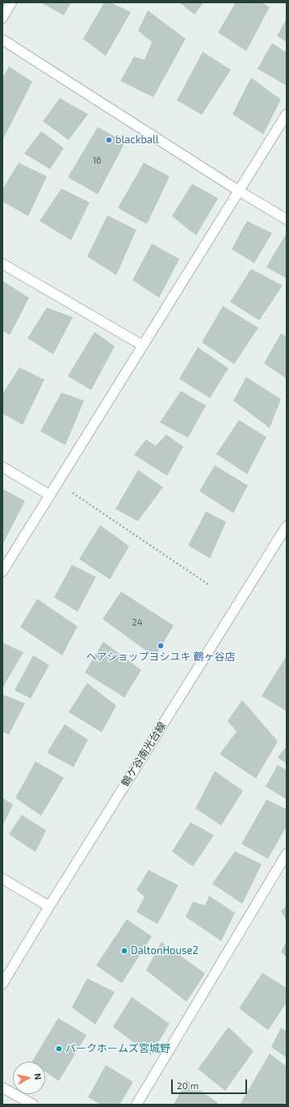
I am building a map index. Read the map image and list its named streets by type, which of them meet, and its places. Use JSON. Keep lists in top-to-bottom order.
{
  "streets": {
    "street": ["鶴ケ谷南光台線"]
  },
  "places": [
    "blackball",
    "ヘアショップヨシユキ 鶴ヶ谷店",
    "DaltonHouse2",
    "パークホームズ宮城野"
  ],
  "house_numbers": ["16", "24"],
  "scale_bar": "20 m",
  "north": "right"
}
